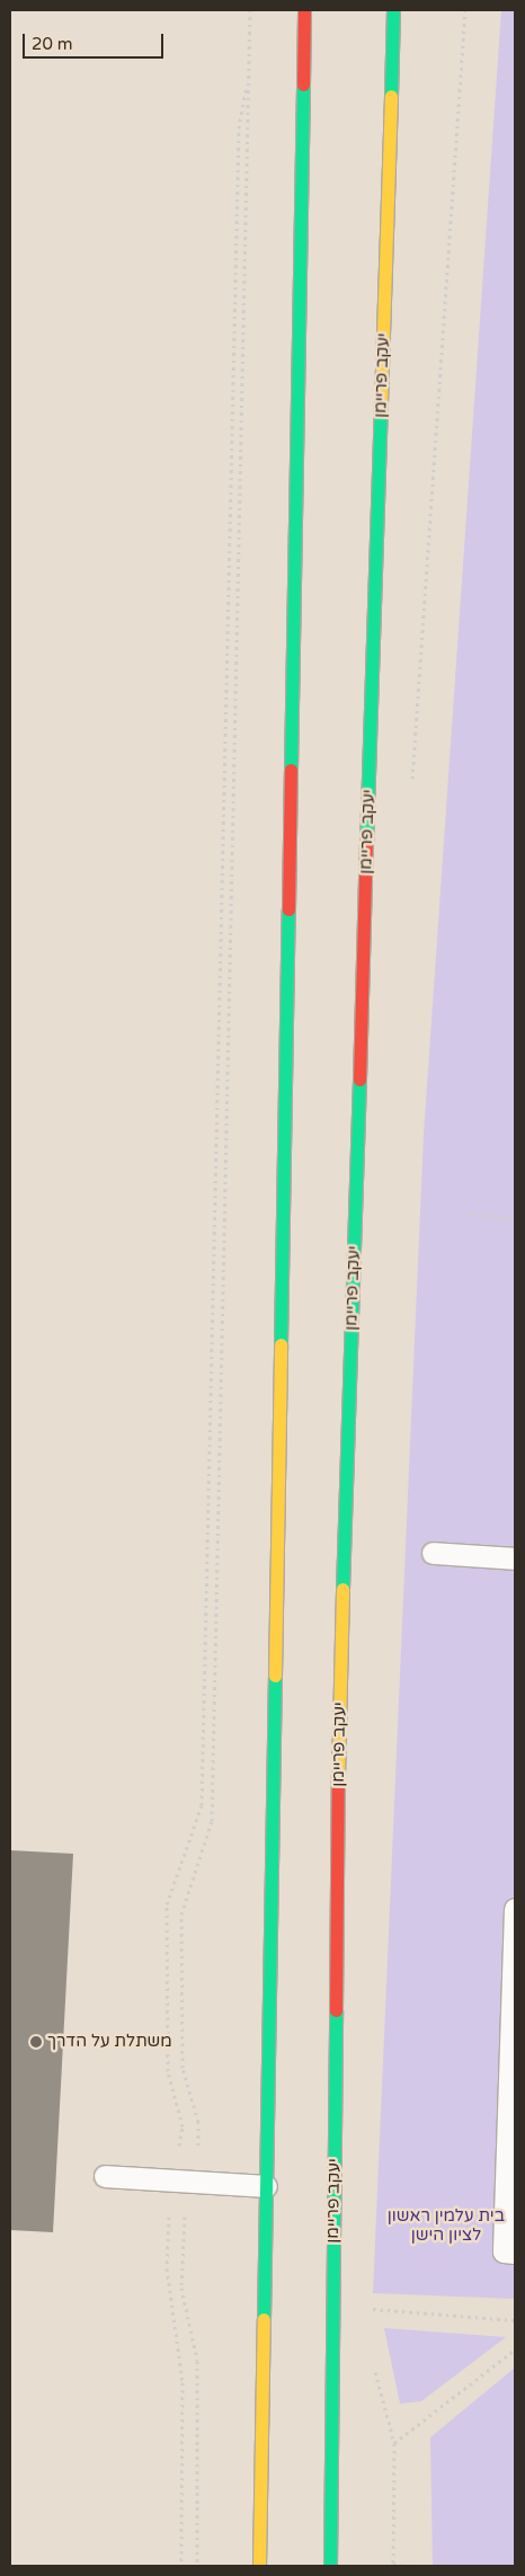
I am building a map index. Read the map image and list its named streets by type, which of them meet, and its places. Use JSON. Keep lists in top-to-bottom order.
{
  "streets": {
    "main road": ["יעקב פריימן"]
  },
  "parks": ["בית עלמין ראשון לציון הישן"],
  "places": ["משתלת על הדרך"],
  "scale_bar": "20 m"
}
